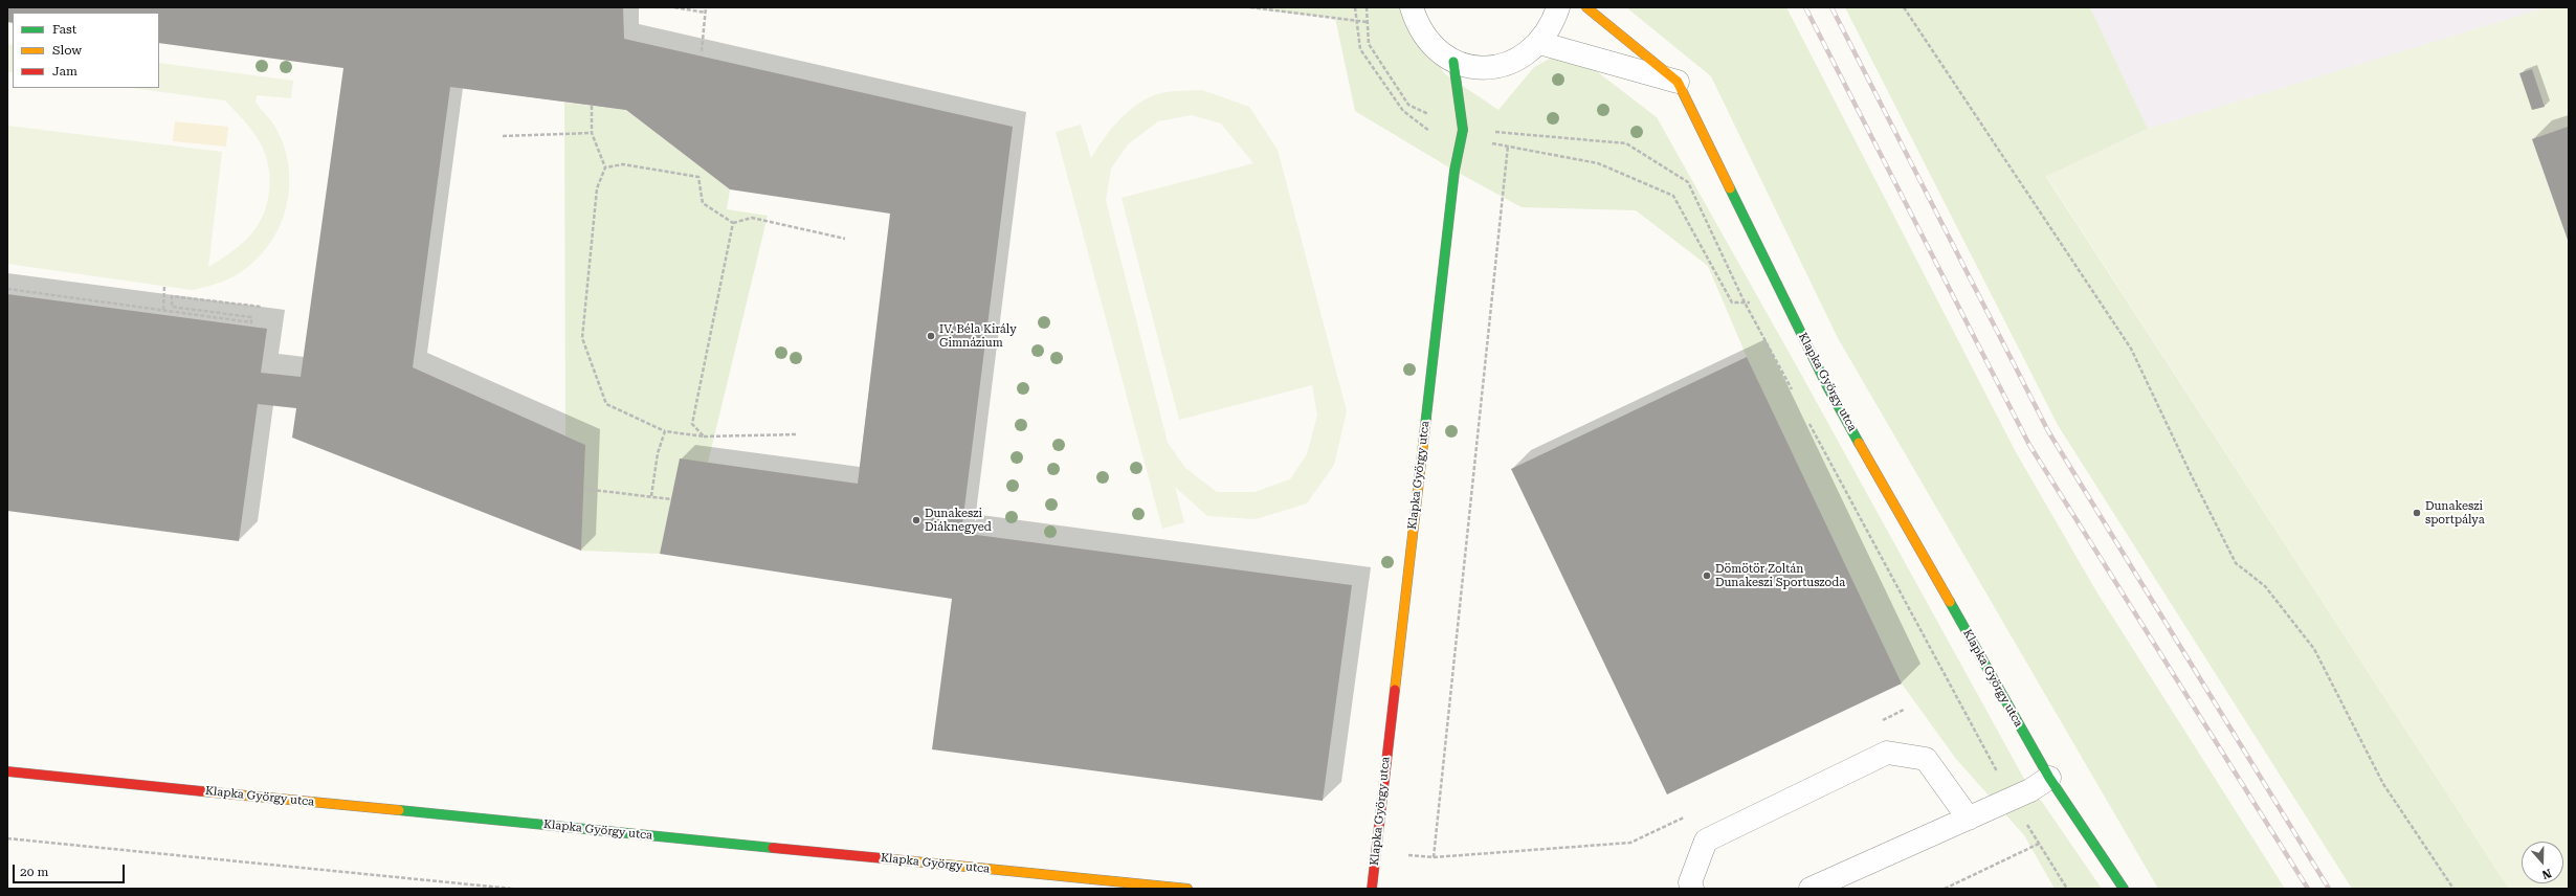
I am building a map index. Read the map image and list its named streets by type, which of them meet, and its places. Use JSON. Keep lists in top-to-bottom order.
{
  "streets": {
    "street": ["Klapka György utca"]
  },
  "places": [
    "IV. Béla Király Gimnázium",
    "Dunakeszi sportpálya",
    "Dunakeszi Diáknegyed",
    "Dömötör Zoltán Dunakeszi Sportuszoda"
  ],
  "legend": ["Fast", "Slow", "Jam"],
  "scale_bar": "20 m",
  "north": "bottom"
}
